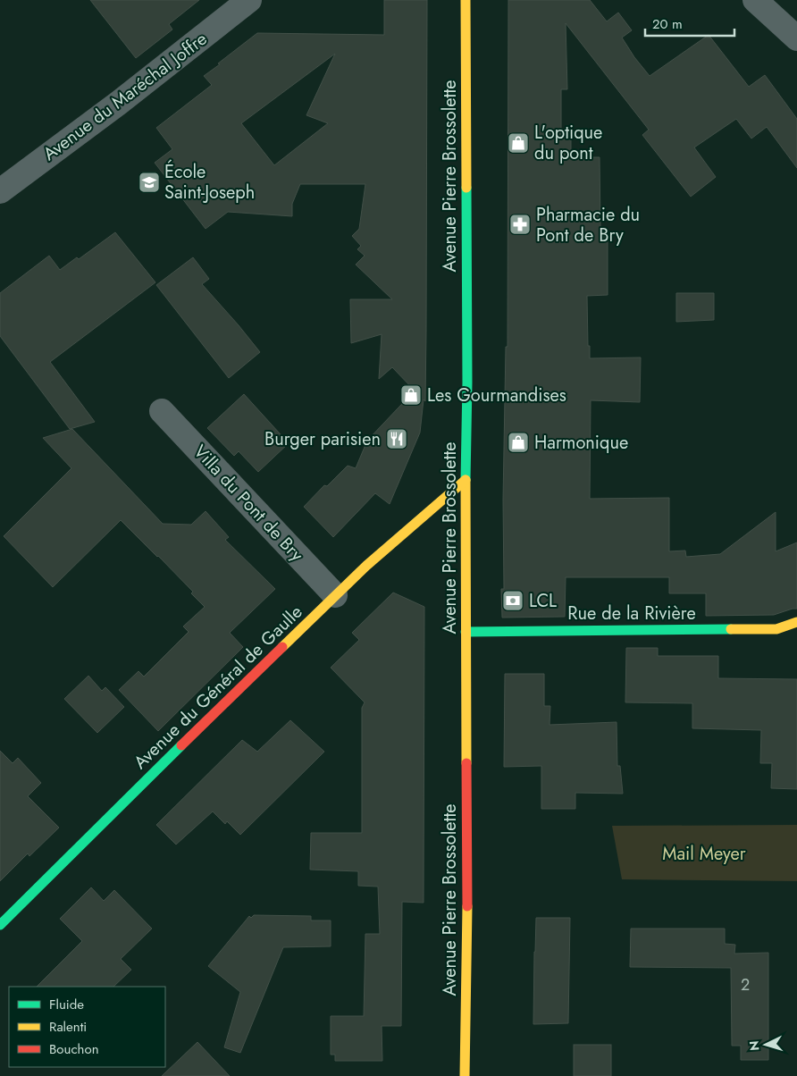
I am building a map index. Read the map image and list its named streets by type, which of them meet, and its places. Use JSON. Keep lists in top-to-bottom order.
{
  "streets": {
    "main road": ["Avenue Pierre Brossolette", "Rue de la Rivière", "Avenue du Général de Gaulle"],
    "street": ["Avenue du Maréchal Joffre", "Villa du Pont de Bry"]
  },
  "crossings": [
    ["Avenue Pierre Brossolette", "Rue de la Rivière"],
    ["Avenue Pierre Brossolette", "Avenue du Général de Gaulle"],
    ["Villa du Pont de Bry", "Avenue du Général de Gaulle"]
  ],
  "parks": ["Mail Meyer"],
  "places": {
    "shop": ["L'optique du pont", "Les Gourmandises", "Harmonique"],
    "school or university": ["École Saint-Joseph"],
    "pharmacy": ["Pharmacie du Pont de Bry"],
    "restaurant": ["Burger parisien"],
    "bank": ["LCL"]
  },
  "house_numbers": ["2"],
  "legend": ["Fluide", "Ralenti", "Bouchon"],
  "scale_bar": "20 m",
  "north": "left"
}
